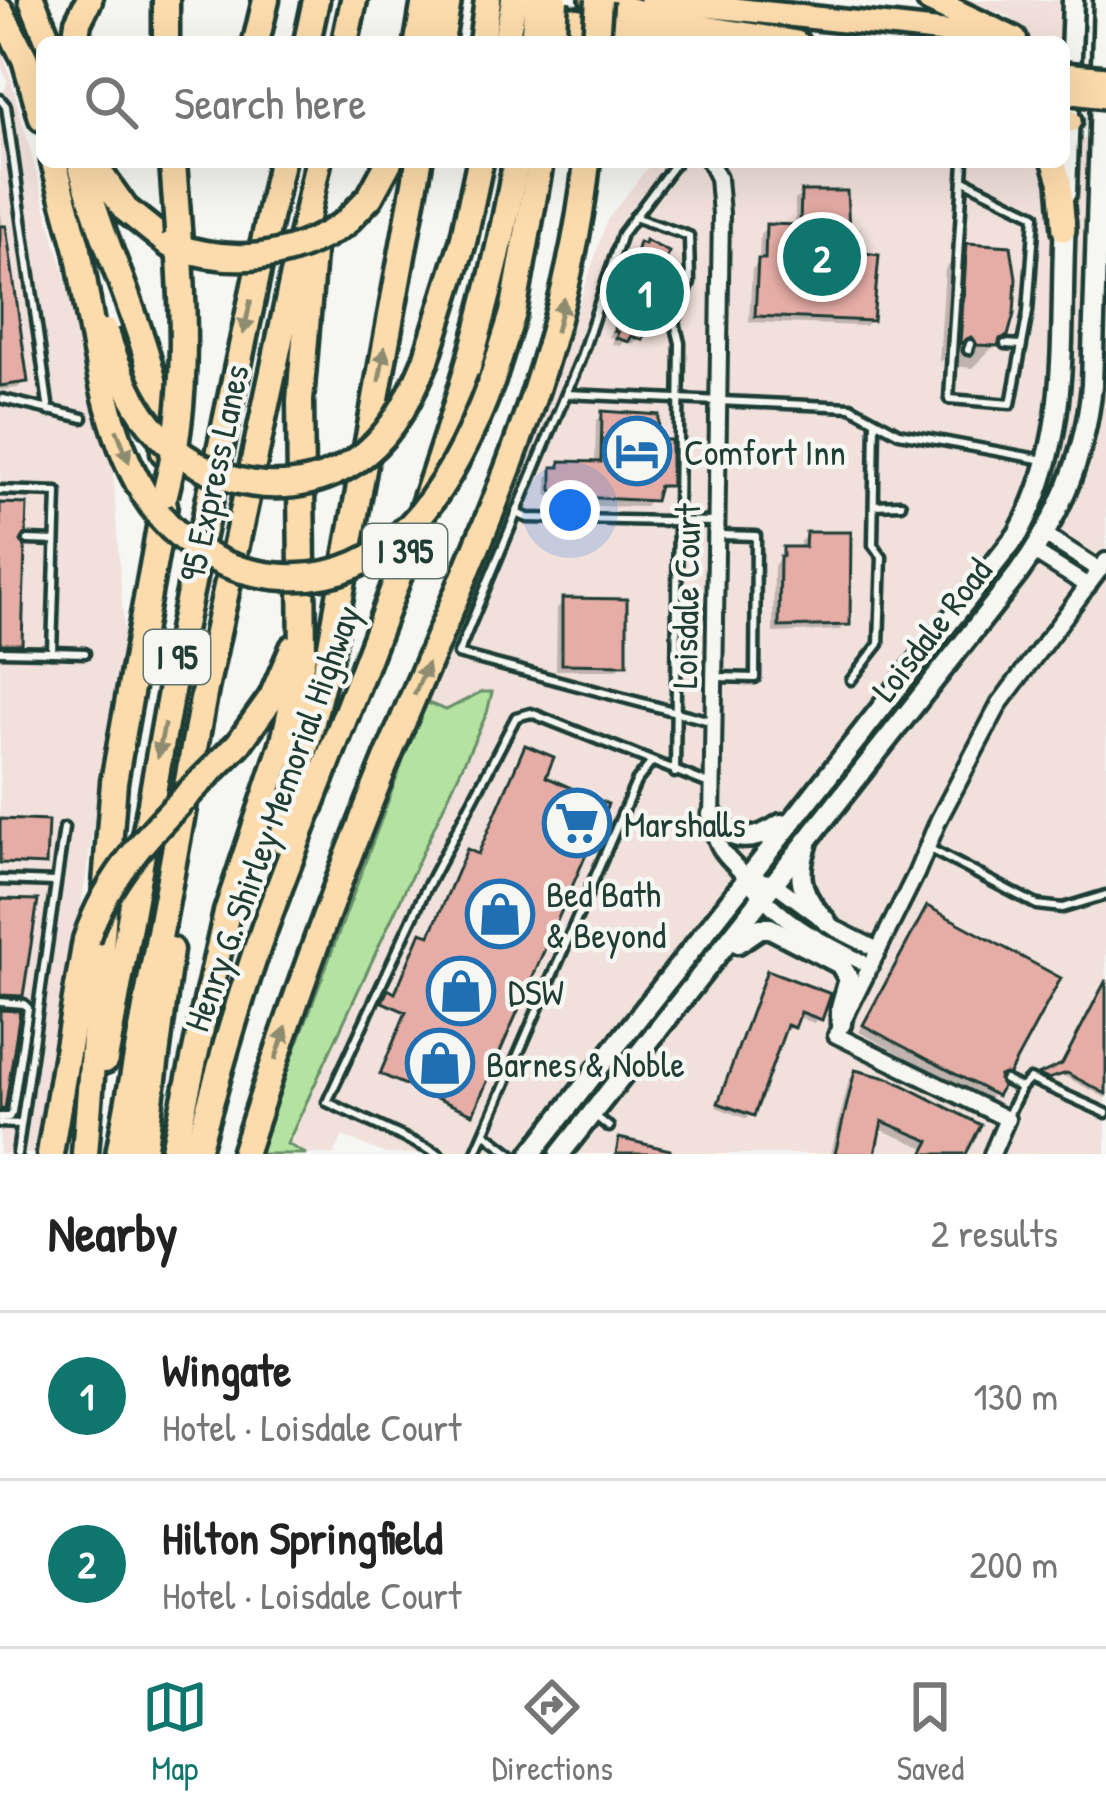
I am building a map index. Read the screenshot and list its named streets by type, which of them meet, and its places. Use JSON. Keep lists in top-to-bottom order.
{
  "streets": {
    "highway": [
      "95 Express Lanes",
      "I 395",
      "I 95",
      "Henry G. Shirley Memorial Highway"
    ],
    "main road": ["Loisdale Road"],
    "street": ["Loisdale Court"]
  },
  "crossings": [
    ["Loisdale Court", "Loisdale Road"]
  ],
  "places": {
    "hotel": ["Comfort Inn"],
    "supermarket": ["Marshalls"],
    "shop": ["Bed Bath & Beyond", "DSW", "Barnes & Noble"]
  },
  "page": {
    "search": "Search here",
    "pins": ["2", "1"],
    "heading": ["Nearby", "2 results"],
    "list": [
      {
        "mark": "1",
        "name": "Wingate",
        "note": "Hotel · Loisdale Court",
        "value": "130 m"
      },
      {
        "mark": "2",
        "name": "Hilton Springfield",
        "note": "Hotel · Loisdale Court",
        "value": "200 m"
      }
    ],
    "nav": ["Map", "Directions", "Saved"]
  }
}
